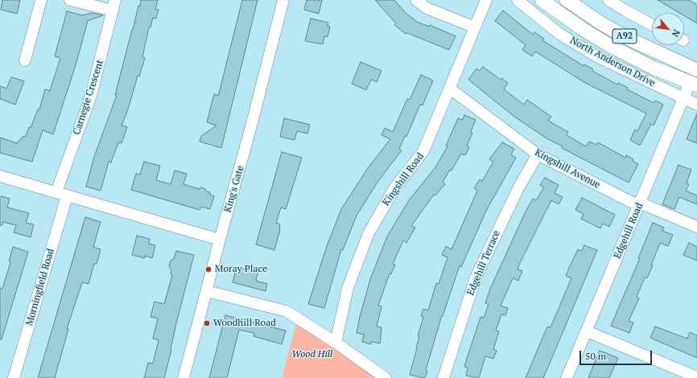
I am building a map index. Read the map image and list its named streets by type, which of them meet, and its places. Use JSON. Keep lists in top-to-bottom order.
{
  "streets": {
    "main road": ["A92", "North Anderson Drive"],
    "street": [
      "Carnegie Crescent",
      "Kingshill Avenue",
      "Kingshill Road",
      "King's Gate",
      "Edgehill Road",
      "Edgehill Terrace",
      "Morningfield Road"
    ]
  },
  "crossings": [
    ["North Anderson Drive", "Edgehill Road"],
    ["Kingshill Avenue", "Kingshill Road"],
    ["Kingshill Avenue", "Edgehill Road"],
    ["Kingshill Avenue", "Edgehill Terrace"]
  ],
  "parks": ["Wood Hill"],
  "places": ["Moray Place", "Woodhill Road"],
  "scale_bar": "50 m",
  "north": "bottom right"
}
